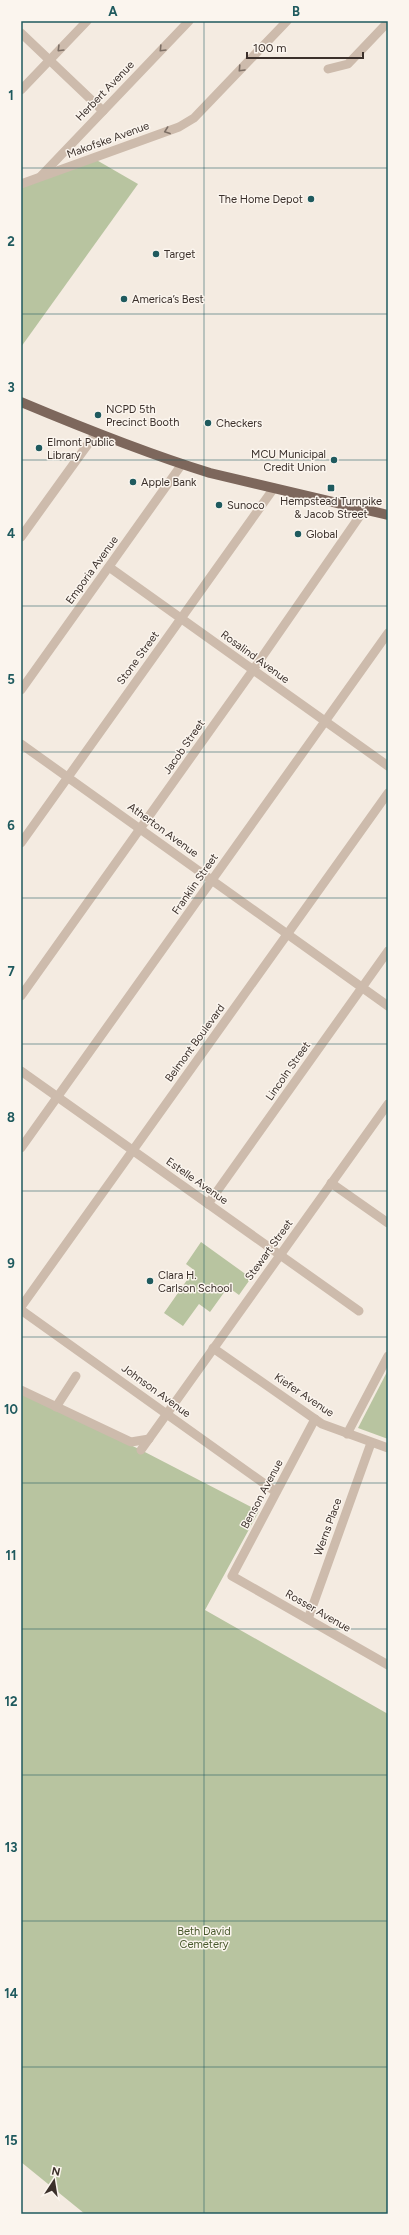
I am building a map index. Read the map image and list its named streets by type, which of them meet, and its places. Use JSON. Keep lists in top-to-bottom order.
{
  "streets": {
    "street": [
      "Herbert Avenue",
      "Makofske Avenue",
      "Emporia Avenue",
      "Rosalind Avenue",
      "Stone Street",
      "Jacob Street",
      "Atherton Avenue",
      "Franklin Street",
      "Belmont Boulevard",
      "Lincoln Street",
      "Estelle Avenue",
      "Stewart Street",
      "Johnson Avenue",
      "Kiefer Avenue",
      "Benson Avenue",
      "Werns Place",
      "Rosser Avenue"
    ]
  },
  "crossings": [
    ["Herbert Avenue", "Makofske Avenue"],
    ["Emporia Avenue", "Rosalind Avenue"],
    ["Rosalind Avenue", "Stone Street"],
    ["Rosalind Avenue", "Jacob Street"],
    ["Rosalind Avenue", "Franklin Street"],
    ["Stone Street", "Atherton Avenue"],
    ["Jacob Street", "Atherton Avenue"],
    ["Atherton Avenue", "Franklin Street"],
    ["Atherton Avenue", "Belmont Boulevard"],
    ["Atherton Avenue", "Lincoln Street"],
    ["Franklin Street", "Estelle Avenue"],
    ["Belmont Boulevard", "Estelle Avenue"],
    ["Belmont Boulevard", "Johnson Avenue"],
    ["Lincoln Street", "Estelle Avenue"],
    ["Estelle Avenue", "Stewart Street"],
    ["Stewart Street", "Johnson Avenue"],
    ["Stewart Street", "Kiefer Avenue"],
    ["Johnson Avenue", "Benson Avenue"],
    ["Kiefer Avenue", "Benson Avenue"],
    ["Kiefer Avenue", "Werns Place"],
    ["Benson Avenue", "Rosser Avenue"],
    ["Werns Place", "Rosser Avenue"]
  ],
  "one_way": ["Makofske Avenue"],
  "parks": ["Beth David Cemetery"],
  "places": {
    "other": [
      "The Home Depot",
      "Target",
      "America’s Best",
      "NCPD 5th Precinct Booth",
      "Checkers",
      "Elmont Public Library",
      "MCU Municipal Credit Union",
      "Apple Bank",
      "Sunoco",
      "Global",
      "Clara H. Carlson School"
    ],
    "transit": ["Hempstead Turnpike & Jacob Street"]
  },
  "scale_bar": "100 m",
  "north": "top",
  "grid": {
    "columns": ["A", "B"],
    "rows": [
      "1",
      "2",
      "3",
      "4",
      "5",
      "6",
      "7",
      "8",
      "9",
      "10",
      "11",
      "12",
      "13",
      "14",
      "15"
    ]
  }
}
